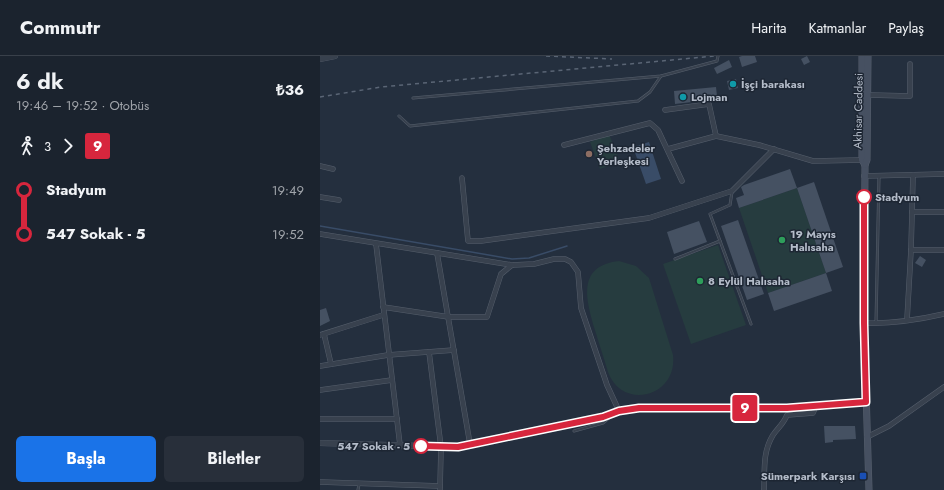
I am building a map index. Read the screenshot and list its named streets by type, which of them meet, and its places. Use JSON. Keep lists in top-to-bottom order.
{
  "streets": {
    "main road": ["Akhisar Caddesi"]
  },
  "places": {
    "other": [
      "İşçi barakası",
      "Lojman",
      "Şehzadeler Yerleşkesi",
      "Stadyum",
      "19 Mayıs Halısaha",
      "8 Eylül Halısaha",
      "547 Sokak - 5"
    ],
    "transit": ["Sümerpark Karşısı"]
  },
  "lines": ["bus line 9"],
  "page": {
    "header": "Commutr",
    "nav": ["Harita", "Katmanlar", "Paylaş"],
    "heading": ["6 dk", "19:46 – 19:52 · Otobüs", "₺36"],
    "on_map": "9",
    "legs": ["3", "9"],
    "list": [
      {
        "name": "Stadyum",
        "value": "19:49"
      },
      {
        "name": "547 Sokak - 5",
        "value": "19:52"
      }
    ],
    "buttons": ["Başla", "Biletler"]
  }
}
